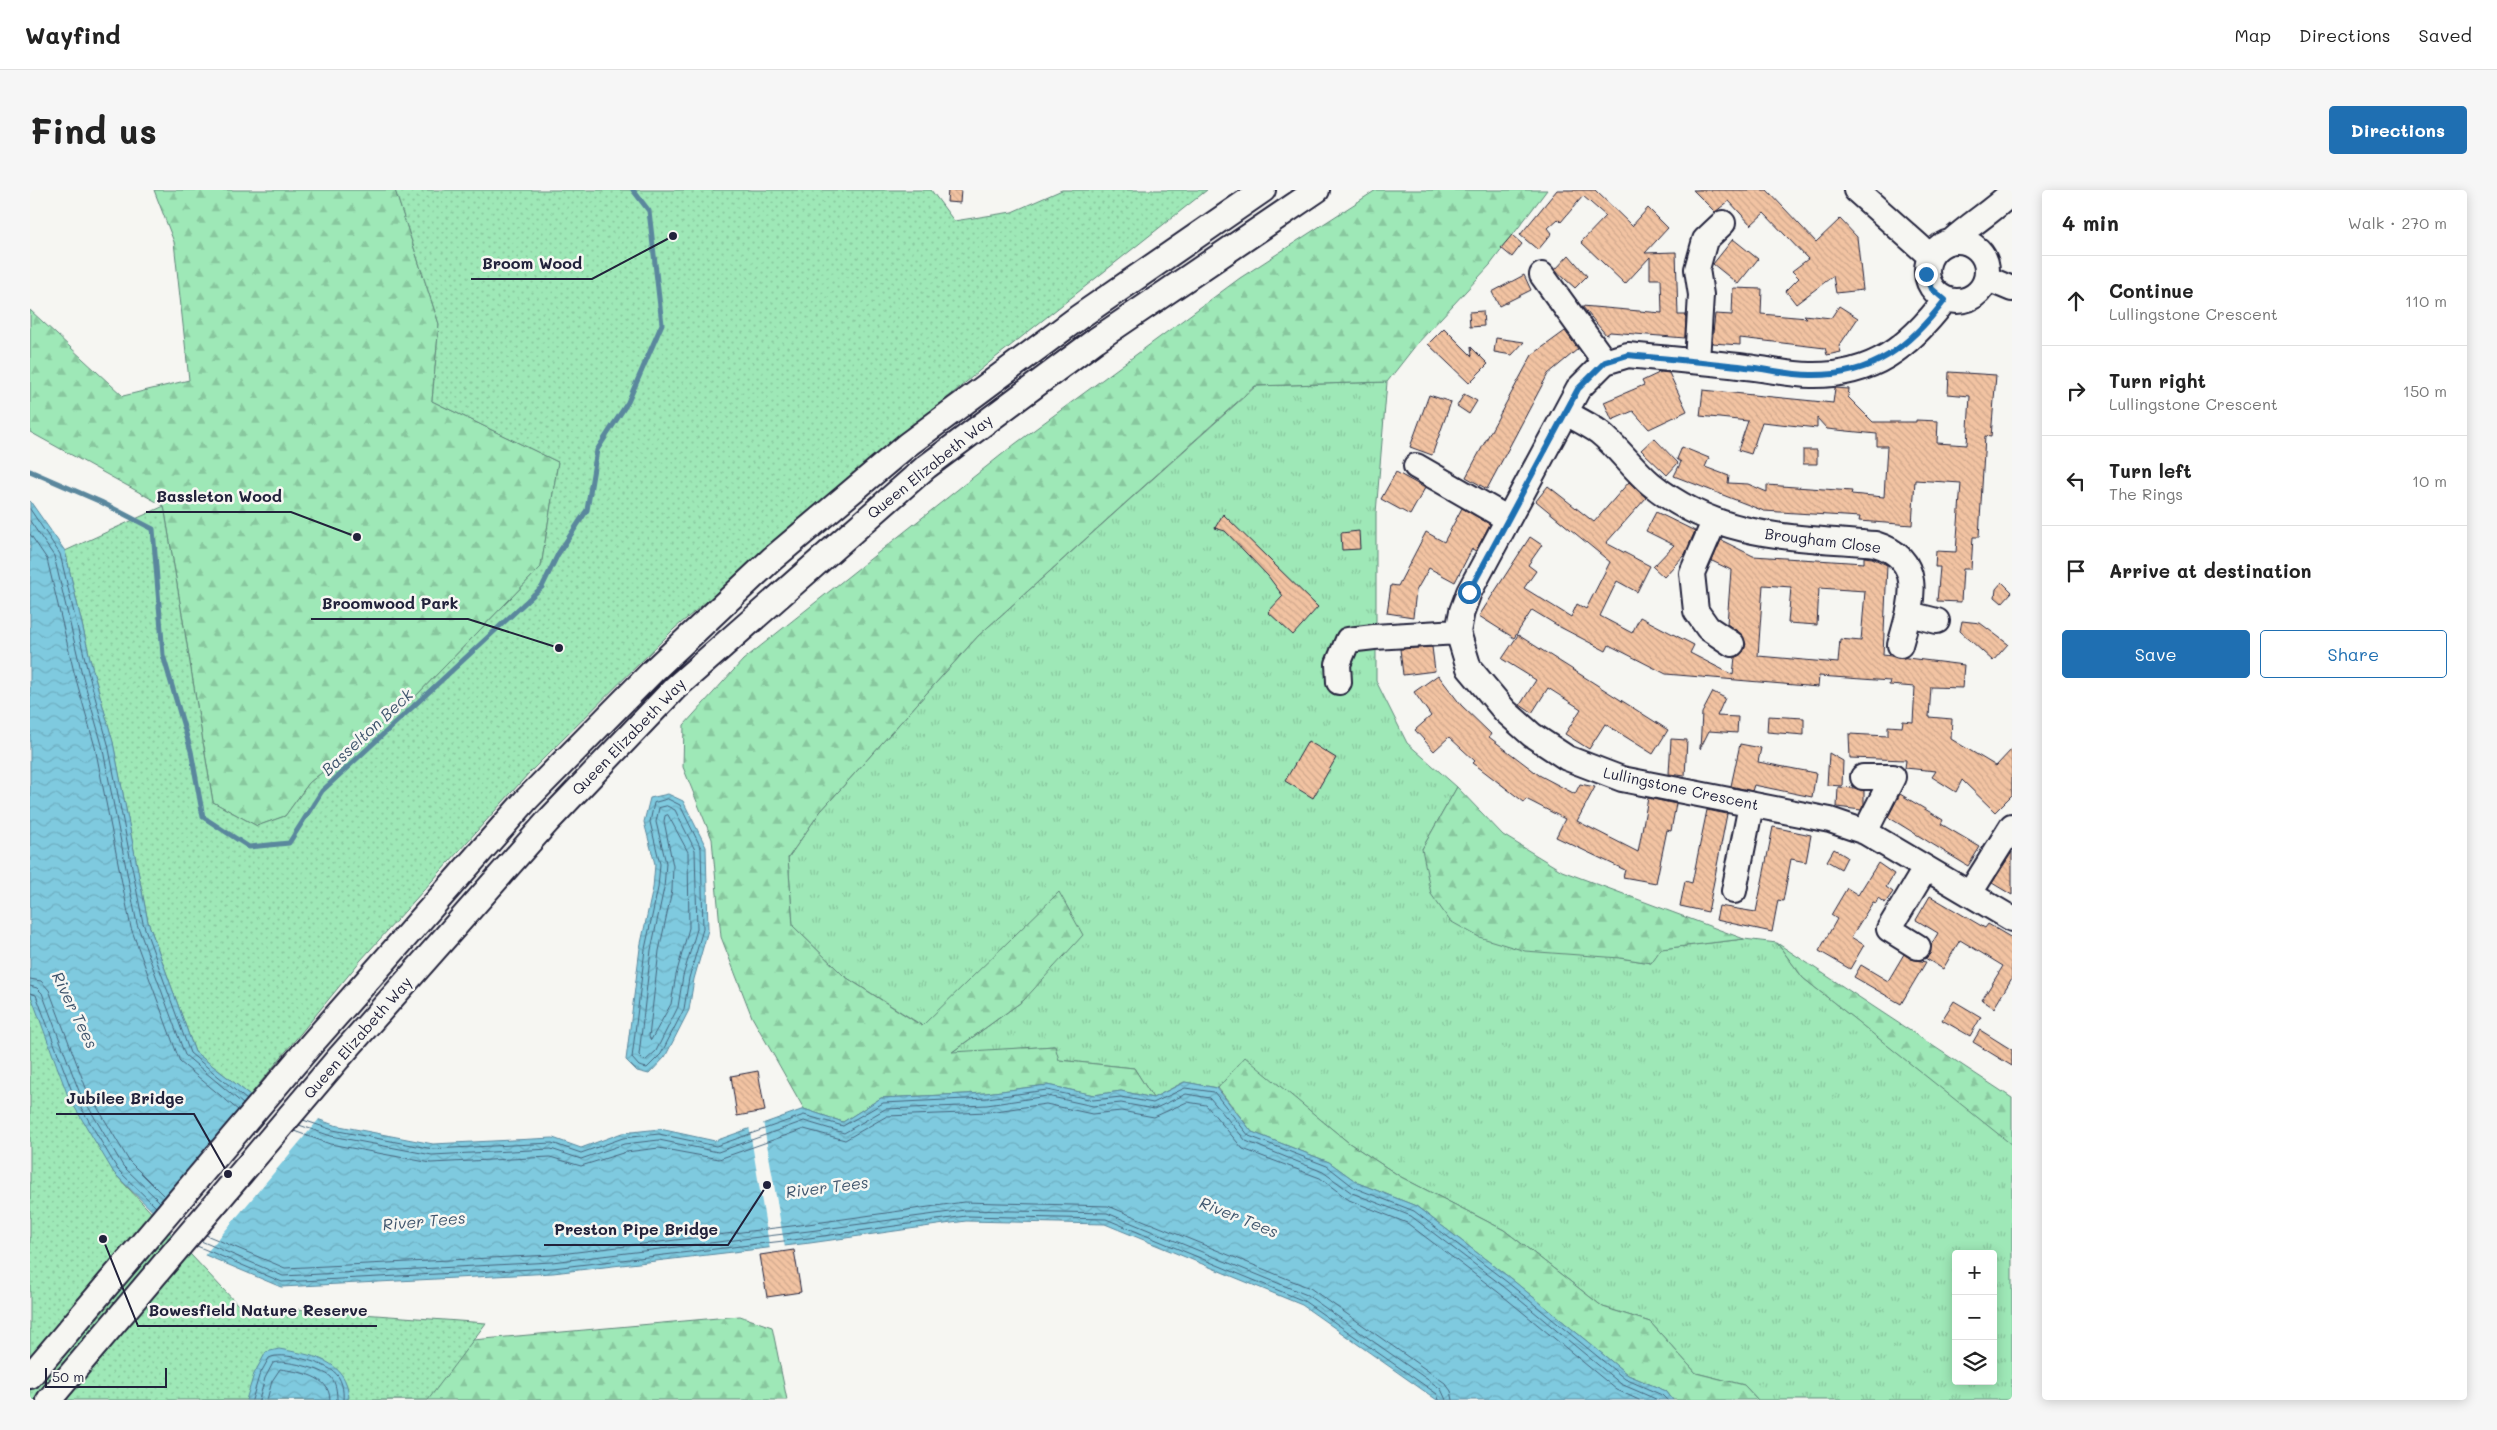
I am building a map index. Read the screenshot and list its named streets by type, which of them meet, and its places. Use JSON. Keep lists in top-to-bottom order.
{
  "streets": {
    "street": ["Queen Elizabeth Way", "Brougham Close", "Lullingstone Crescent"]
  },
  "water": ["Basselton Beck", "River Tees"],
  "places": [
    "Broom Wood",
    "Bassleton Wood",
    "Broomwood Park",
    "Jubilee Bridge",
    "Preston Pipe Bridge",
    "Bowesfield Nature Reserve"
  ],
  "scale_bar": "50 m",
  "page": {
    "header": "Wayfind",
    "nav": ["Map", "Directions", "Saved"],
    "buttons": [
      "Directions",
      ["Save", "Share"]
    ],
    "title": "Find us",
    "heading": ["4 min", "Walk · 270 m"],
    "list": [
      ["Continue", "Lullingstone Crescent", "110 m"],
      ["Turn right", "Lullingstone Crescent", "150 m"],
      ["Turn left", "The Rings", "10 m"],
      "Arrive at destination"
    ],
    "map_buttons": ["+", "−"],
    "scale": "50 m"
  }
}
